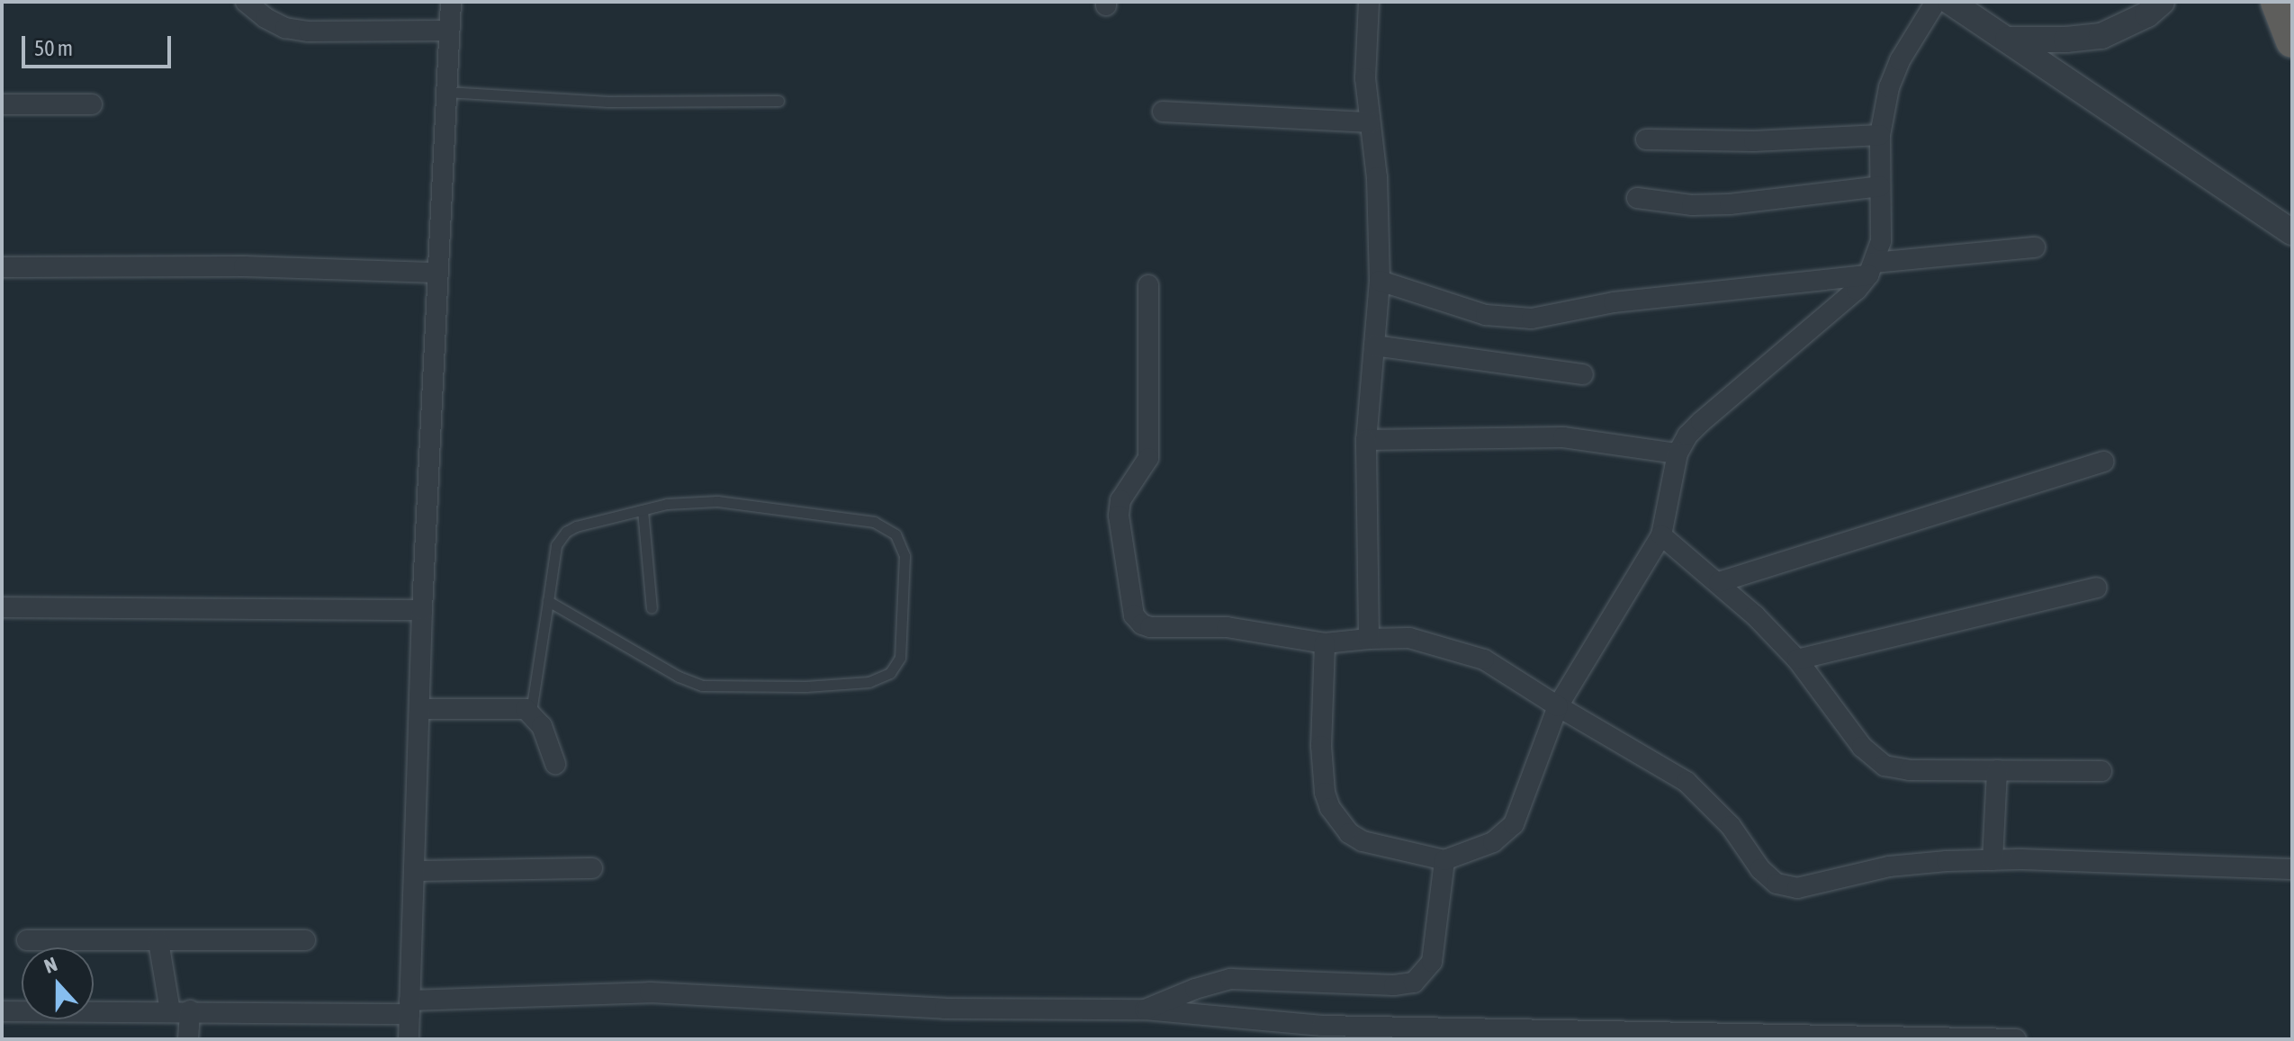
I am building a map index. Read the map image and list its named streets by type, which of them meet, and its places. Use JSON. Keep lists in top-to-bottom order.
{
  "scale_bar": "50 m",
  "north": "top"
}
